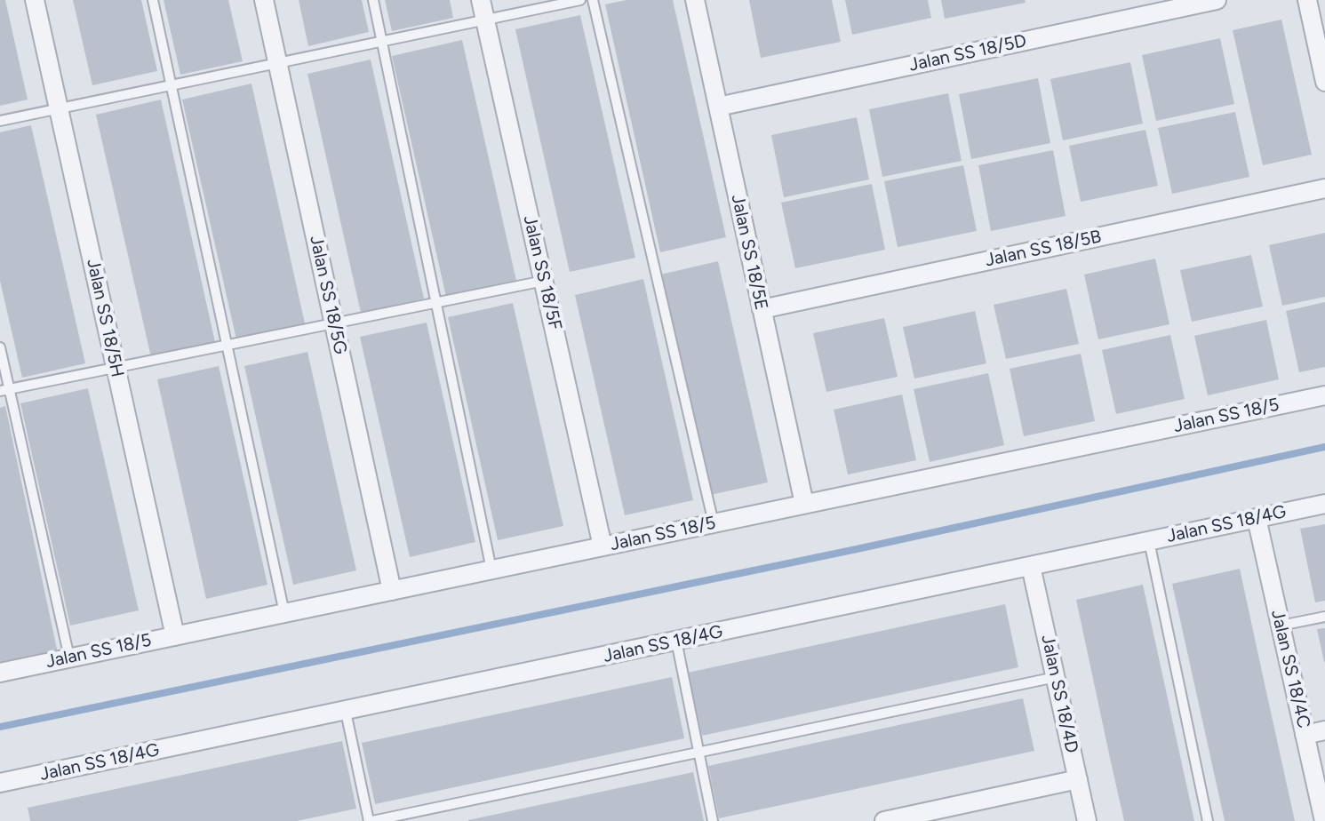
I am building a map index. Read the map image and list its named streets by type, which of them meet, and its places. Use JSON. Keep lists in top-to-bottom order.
{
  "streets": {
    "street": [
      "Jalan SS 18/5D",
      "Jalan SS 18/5B",
      "Jalan SS 18/5E",
      "Jalan SS 18/5F",
      "Jalan SS 18/5G",
      "Jalan SS 18/5H",
      "Jalan SS 18/5",
      "Jalan SS 18/4G",
      "Jalan SS 18/4C",
      "Jalan SS 18/4D"
    ]
  },
  "crossings": [
    ["Jalan SS 18/5D", "Jalan SS 18/5E"],
    ["Jalan SS 18/5B", "Jalan SS 18/5E"],
    ["Jalan SS 18/5E", "Jalan SS 18/5"],
    ["Jalan SS 18/5F", "Jalan SS 18/5"],
    ["Jalan SS 18/5G", "Jalan SS 18/5"],
    ["Jalan SS 18/5H", "Jalan SS 18/5"],
    ["Jalan SS 18/4G", "Jalan SS 18/4C"],
    ["Jalan SS 18/4G", "Jalan SS 18/4D"]
  ]
}
